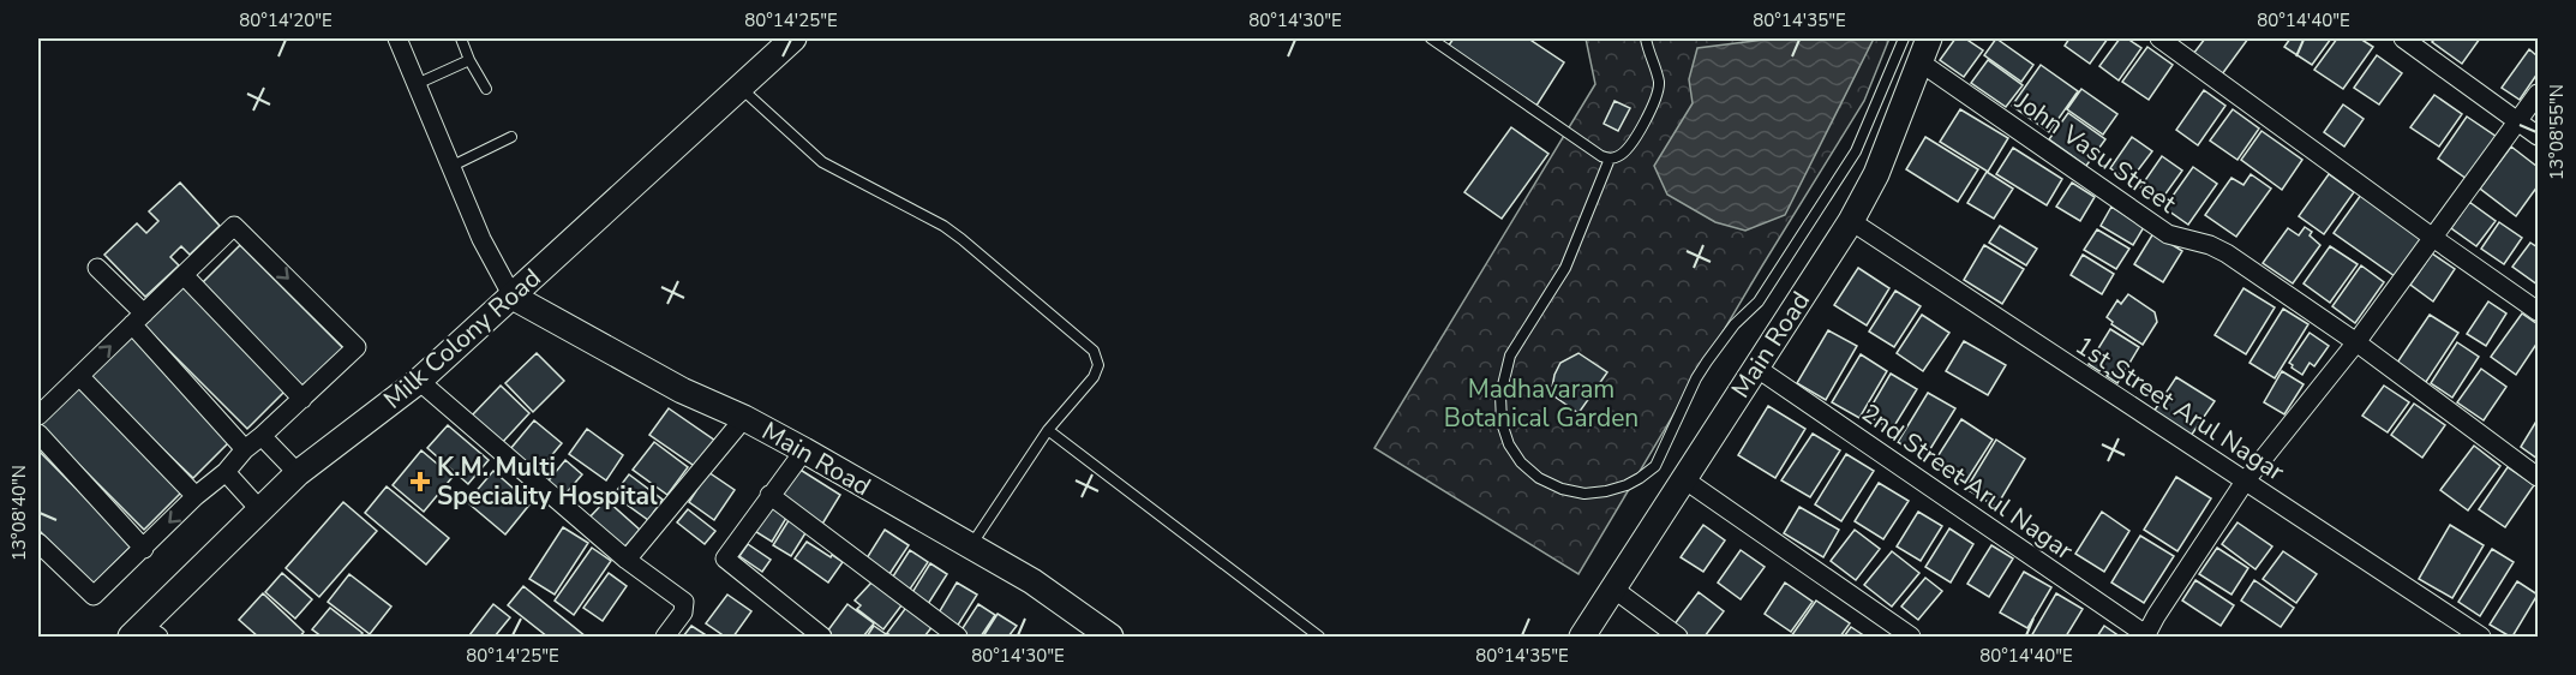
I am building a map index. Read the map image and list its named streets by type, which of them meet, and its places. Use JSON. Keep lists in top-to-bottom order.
{
  "streets": {
    "street": [
      "John Vasu Street",
      "Milk Colony Road",
      "Main Road",
      "1st Street Arul Nagar",
      "2nd Street Arul Nagar"
    ]
  },
  "crossings": [
    ["John Vasu Street", "Main Road"],
    ["Milk Colony Road", "Main Road"],
    ["Main Road", "1st Street Arul Nagar"],
    ["Main Road", "2nd Street Arul Nagar"]
  ],
  "parks": ["Madhavaram Botanical Garden"],
  "places": {
    "health": ["K.M. Multi Speciality Hospital"]
  },
  "coordinates": [
    "80°14'20\"E",
    "80°14'25\"E",
    "80°14'30\"E",
    "80°14'35\"E",
    "80°14'40\"E",
    "13°08'55\"N",
    "13°08'40\"N"
  ]
}
